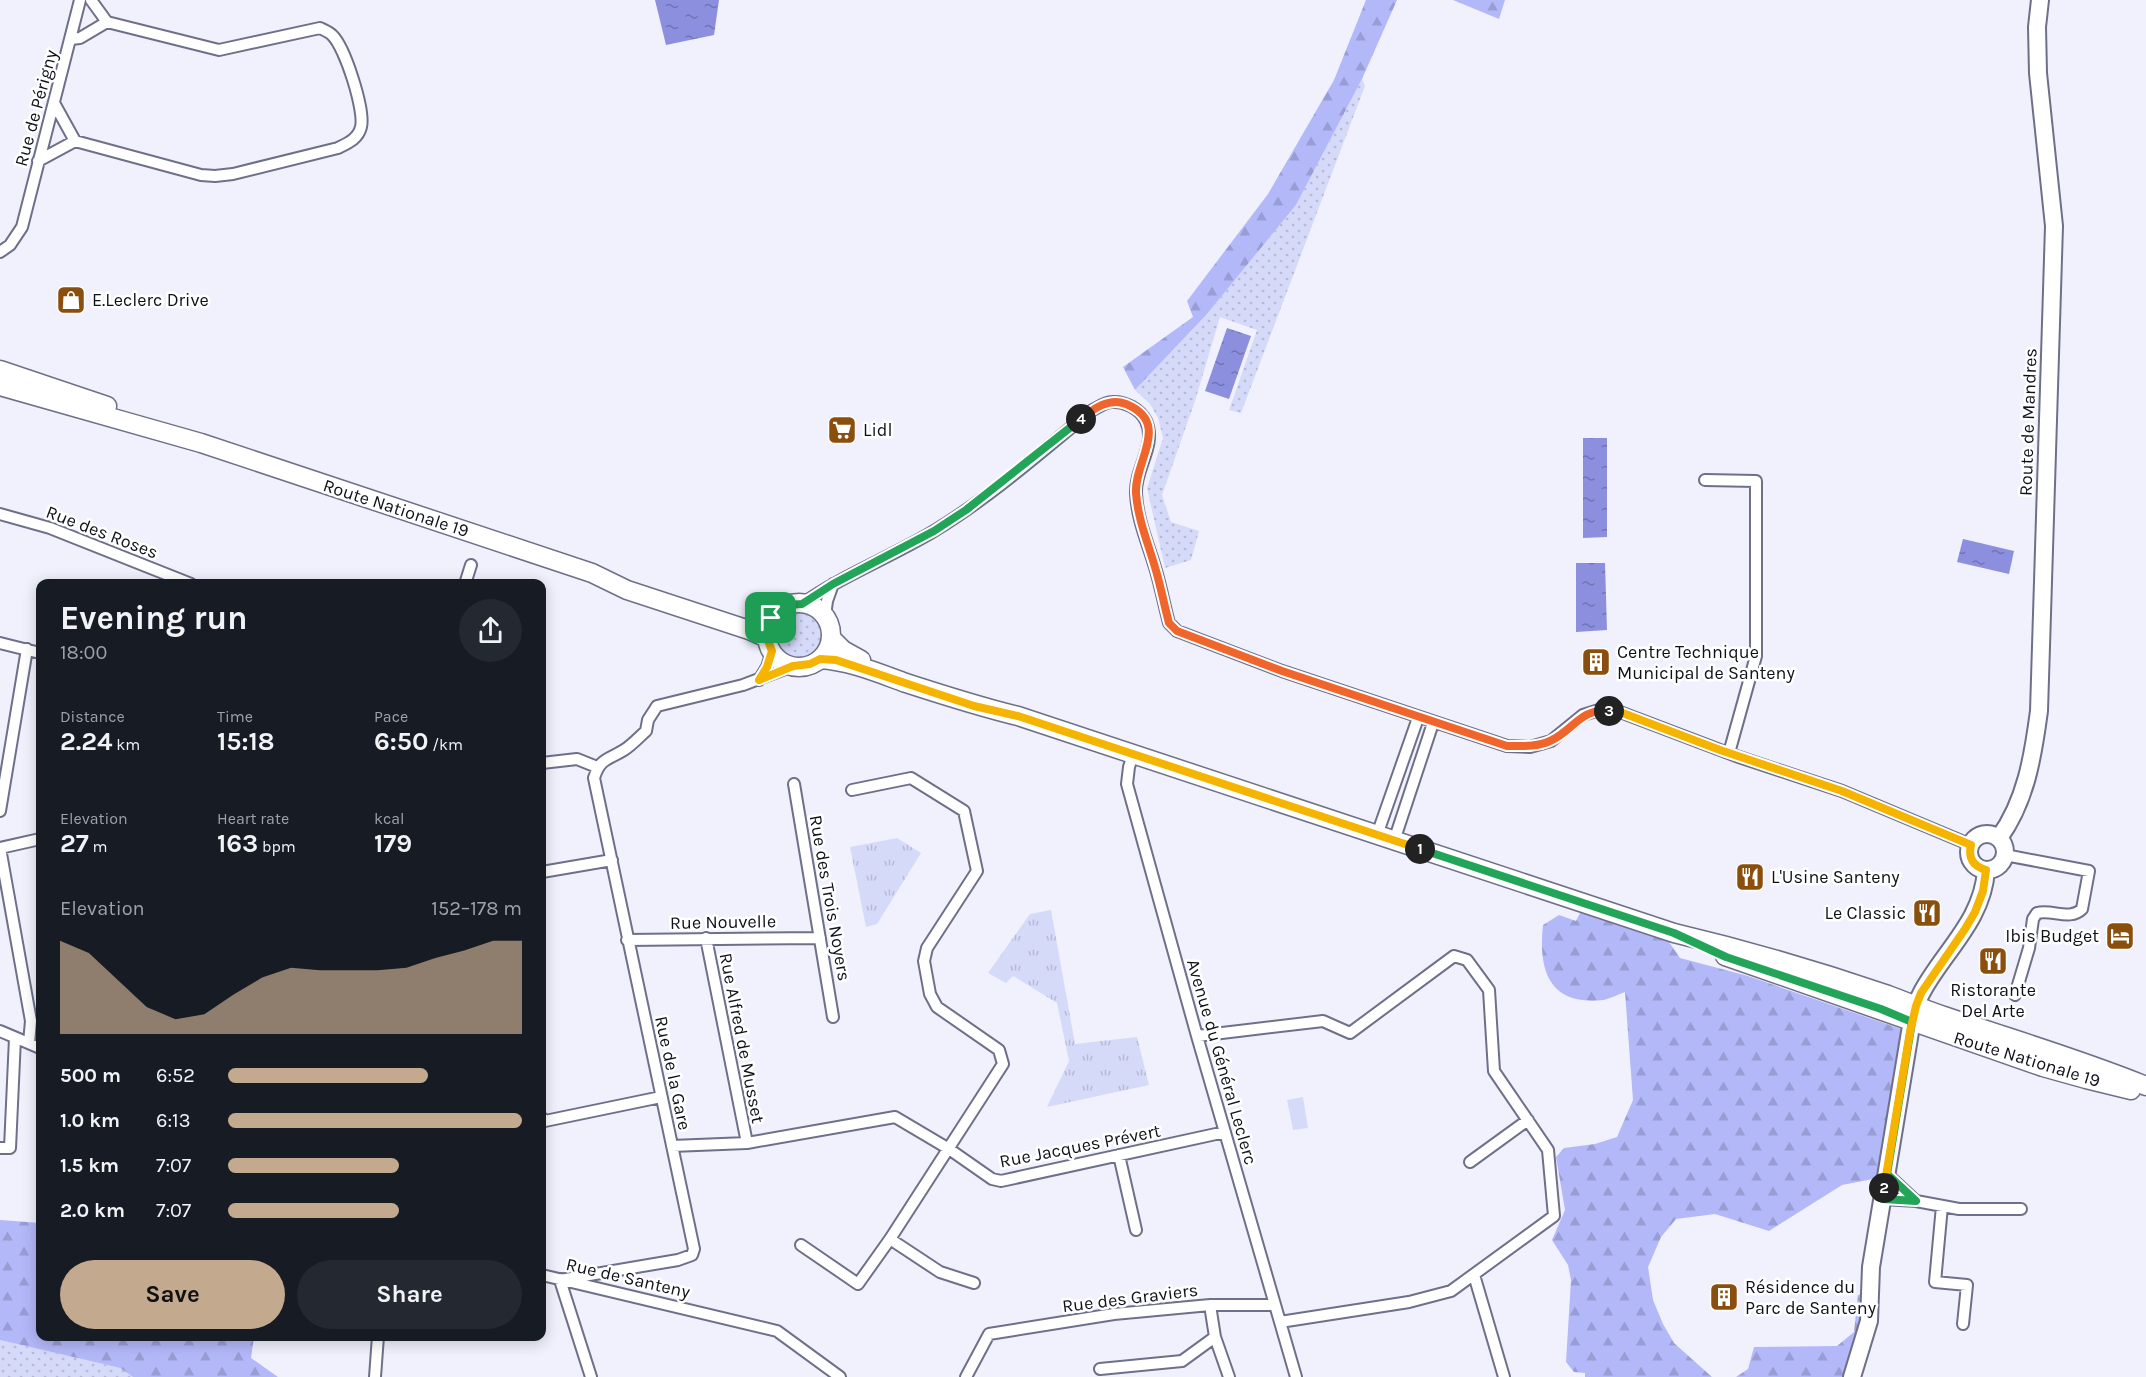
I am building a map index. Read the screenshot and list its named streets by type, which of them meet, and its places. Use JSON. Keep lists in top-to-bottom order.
{
  "streets": {
    "main road": ["Route Nationale 19"],
    "street": [
      "Rue de Périgny",
      "Route de Mandres",
      "Rue des Roses",
      "Rue des Trois Noyers",
      "Rue Nouvelle",
      "Rue Alfred de Musset",
      "Avenue du Général Leclerc",
      "Rue de la Gare",
      "Rue Jacques Prévert",
      "Rue de Santeny",
      "Rue des Graviers"
    ]
  },
  "crossings": [
    ["Route Nationale 19", "Avenue du Général Leclerc"],
    ["Rue des Trois Noyers", "Rue Nouvelle"],
    ["Rue Nouvelle", "Rue Alfred de Musset"],
    ["Rue Nouvelle", "Rue de la Gare"],
    ["Rue Alfred de Musset", "Rue Jacques Prévert"],
    ["Avenue du Général Leclerc", "Rue Jacques Prévert"],
    ["Avenue du Général Leclerc", "Rue des Graviers"],
    ["Rue de la Gare", "Rue Jacques Prévert"],
    ["Rue de la Gare", "Rue de Santeny"]
  ],
  "places": {
    "shop": ["E.Leclerc Drive"],
    "supermarket": ["Lidl"],
    "building": ["Centre Technique Municipal de Santeny", "Résidence du Parc de Santeny"],
    "restaurant": ["L'Usine Santeny", "Le Classic", "Ristorante Del Arte"],
    "hotel": ["Ibis Budget"]
  },
  "page": {
    "pins": [
      "4",
      "3",
      "1",
      "2"
    ],
    "heading": ["Evening run", "18:00"],
    "stats": [
      ["Distance", "2.24 km"],
      ["Time", "15:18"],
      ["Pace", "6:50 /km"],
      ["Elevation", "27 m"],
      ["Heart rate", "163 bpm"],
      ["kcal", "179"]
    ],
    "chart": ["Elevation", "152–178 m"],
    "list": [
      {
        "name": "500 m",
        "note": "6:52"
      },
      {
        "name": "1.0 km",
        "note": "6:13"
      },
      {
        "name": "1.5 km",
        "note": "7:07"
      },
      {
        "name": "2.0 km",
        "note": "7:07"
      }
    ],
    "buttons": ["Save", "Share"]
  }
}
